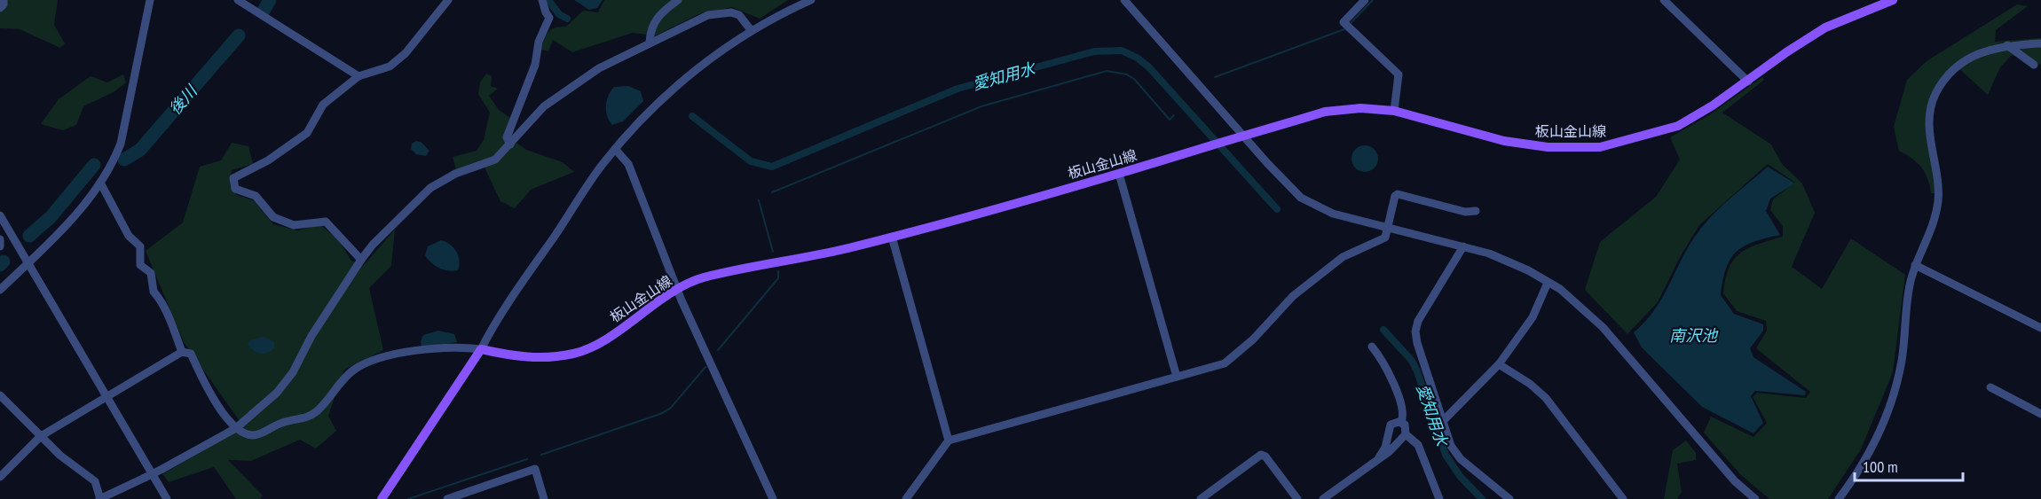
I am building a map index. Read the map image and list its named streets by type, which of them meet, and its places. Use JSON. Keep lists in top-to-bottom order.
{
  "streets": {
    "main road": ["板山金山線"]
  },
  "water": ["愛知用水", "後川", "南沢池"],
  "scale_bar": "100 m"
}
